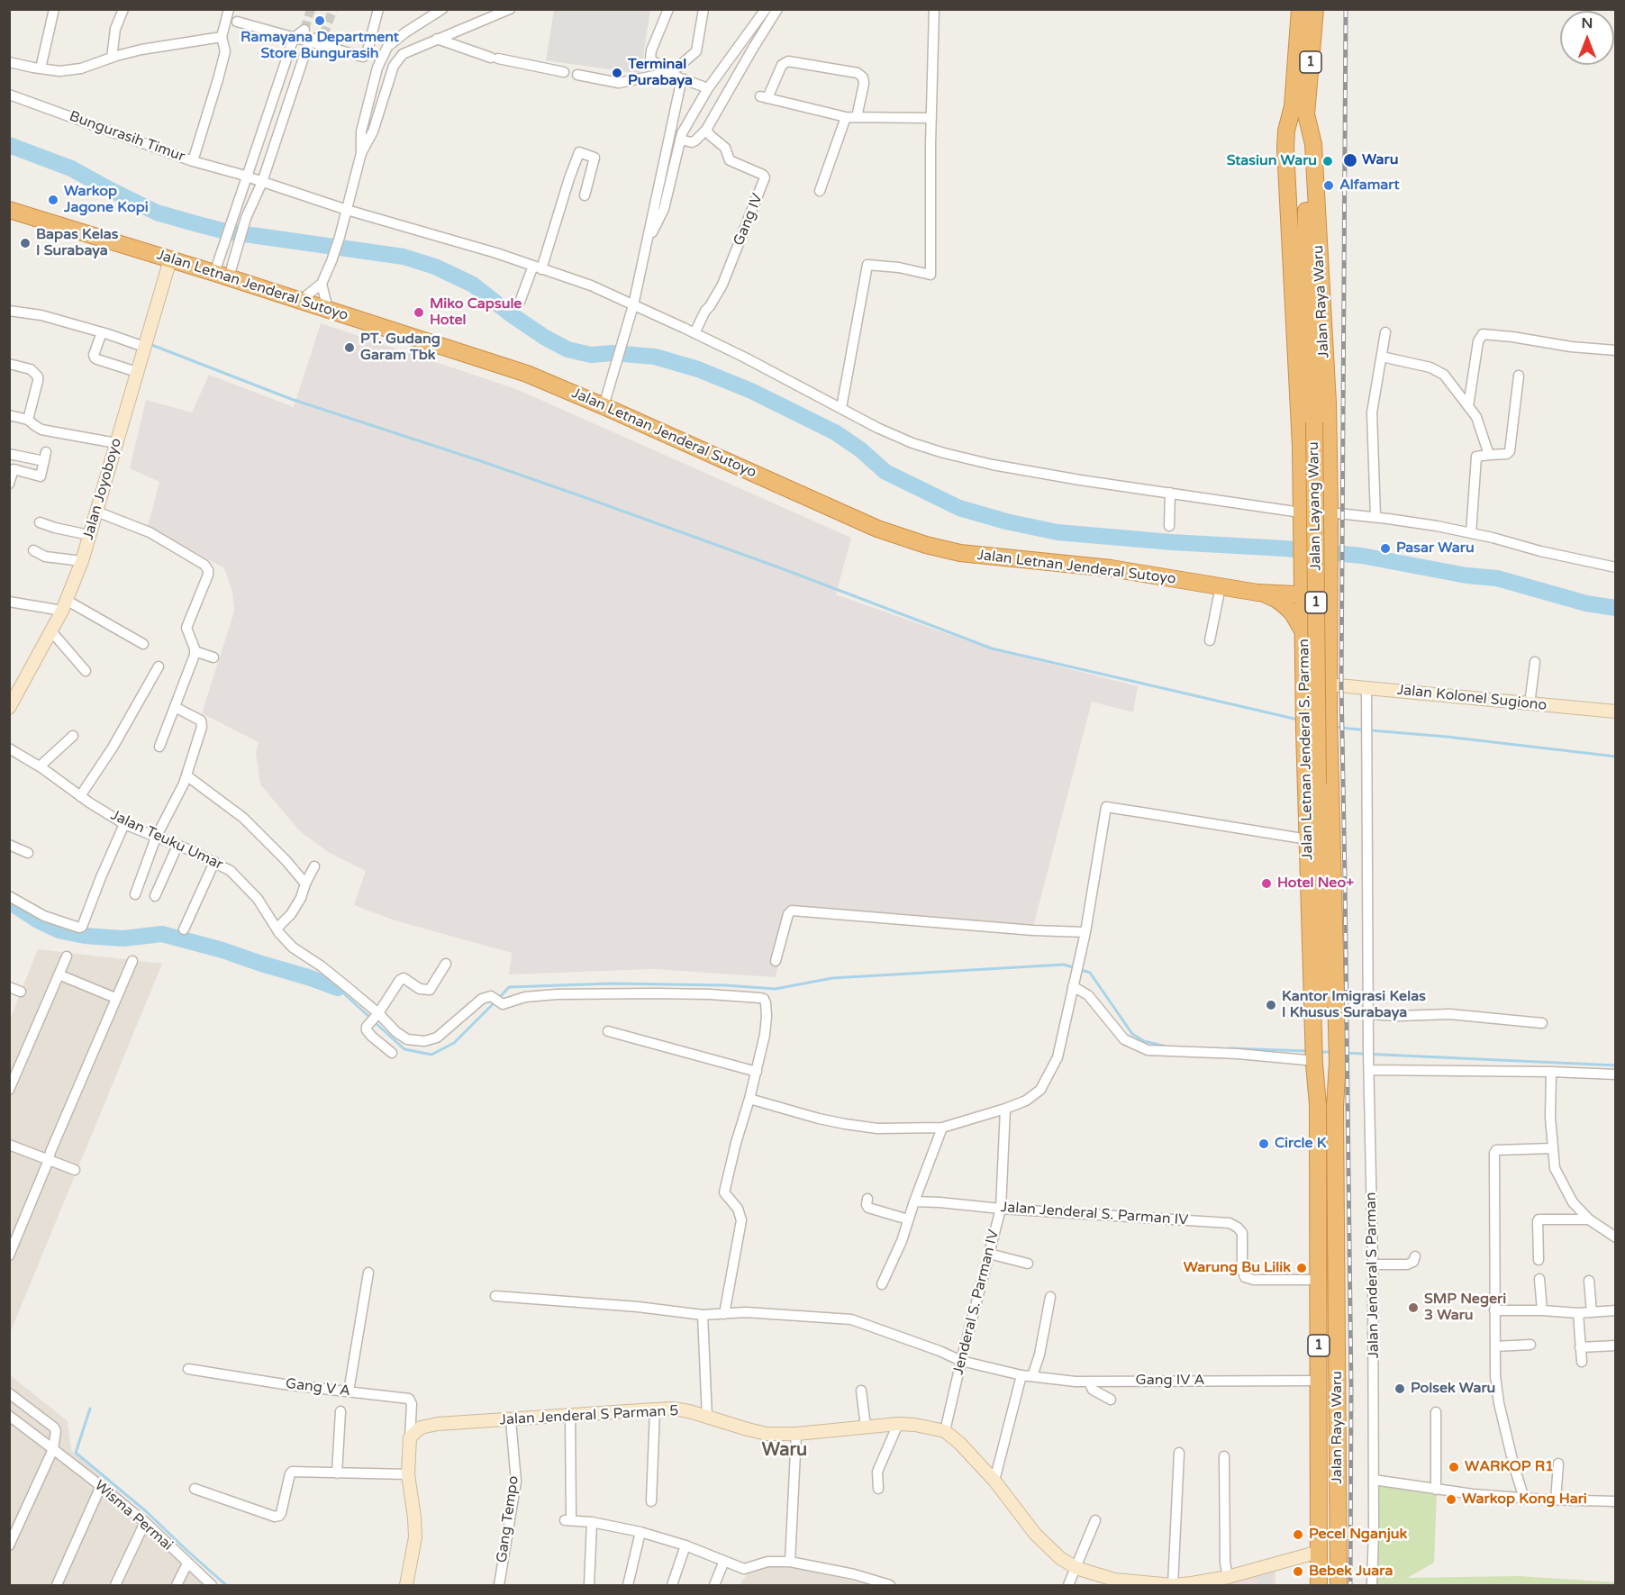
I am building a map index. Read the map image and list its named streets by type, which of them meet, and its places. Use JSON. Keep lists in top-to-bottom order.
{
  "streets": {
    "highway": [
      "1",
      "Jalan Letnan Jenderal Sutoyo",
      "Jalan Raya Waru",
      "Jalan Layang Waru",
      "Jalan Letnan Jenderal S. Parman"
    ],
    "street": [
      "Bungurasih Timur",
      "Gang IV",
      "Jalan Joyoboyo",
      "Jalan Kolonel Sugiono",
      "Jalan Teuku Umar",
      "Jalan Jenderal S. Parman IV",
      "Jalan Jenderal S Parman",
      "Jenderal S. Parman IV",
      "Gang IV A",
      "Gang V A",
      "Jalan Jenderal S Parman 5",
      "Wisma Permai",
      "Gang Tempo"
    ]
  },
  "crossings": [
    ["1", "Jalan Layang Waru"],
    ["1", "Jalan Jenderal S. Parman IV"],
    ["1", "Gang IV A"],
    ["1", "Jalan Jenderal S Parman 5"],
    ["Bungurasih Timur", "Gang IV"],
    ["Bungurasih Timur", "Jalan Raya Waru"],
    ["Jalan Letnan Jenderal Sutoyo", "Jalan Raya Waru"],
    ["Jalan Letnan Jenderal Sutoyo", "Jalan Joyoboyo"],
    ["Jalan Letnan Jenderal Sutoyo", "Jalan Letnan Jenderal S. Parman"],
    ["Jalan Raya Waru", "Jalan Layang Waru"],
    ["Jalan Raya Waru", "Jalan Letnan Jenderal S. Parman"],
    ["Jalan Layang Waru", "Jalan Letnan Jenderal S. Parman"],
    ["Jalan Layang Waru", "Jalan Jenderal S. Parman IV"],
    ["Jalan Kolonel Sugiono", "Jalan Letnan Jenderal S. Parman"],
    ["Jalan Kolonel Sugiono", "Jalan Jenderal S Parman"],
    ["Jalan Jenderal S. Parman IV", "Jenderal S. Parman IV"],
    ["Jenderal S. Parman IV", "Gang IV A"],
    ["Jenderal S. Parman IV", "Jalan Jenderal S Parman 5"],
    ["Gang V A", "Jalan Jenderal S Parman 5"],
    ["Jalan Jenderal S Parman 5", "Gang Tempo"]
  ],
  "districts": ["Waru"],
  "places": [
    "Ramayana Department Store Bungurasih",
    "Terminal Purabaya",
    "Waru",
    "Stasiun Waru",
    "Alfamart",
    "Warkop Jagone Kopi",
    "Bapas Kelas I Surabaya",
    "Miko Capsule Hotel",
    "PT. Gudang Garam Tbk",
    "Pasar Waru",
    "Hotel Neo+",
    "Kantor Imigrasi Kelas I Khusus Surabaya",
    "Circle K",
    "Warung Bu Lilik",
    "SMP Negeri 3 Waru",
    "Polsek Waru",
    "WARKOP R1",
    "Warkop Kong Hari",
    "Pecel Nganjuk",
    "Bebek Juara"
  ],
  "north": "top"
}
